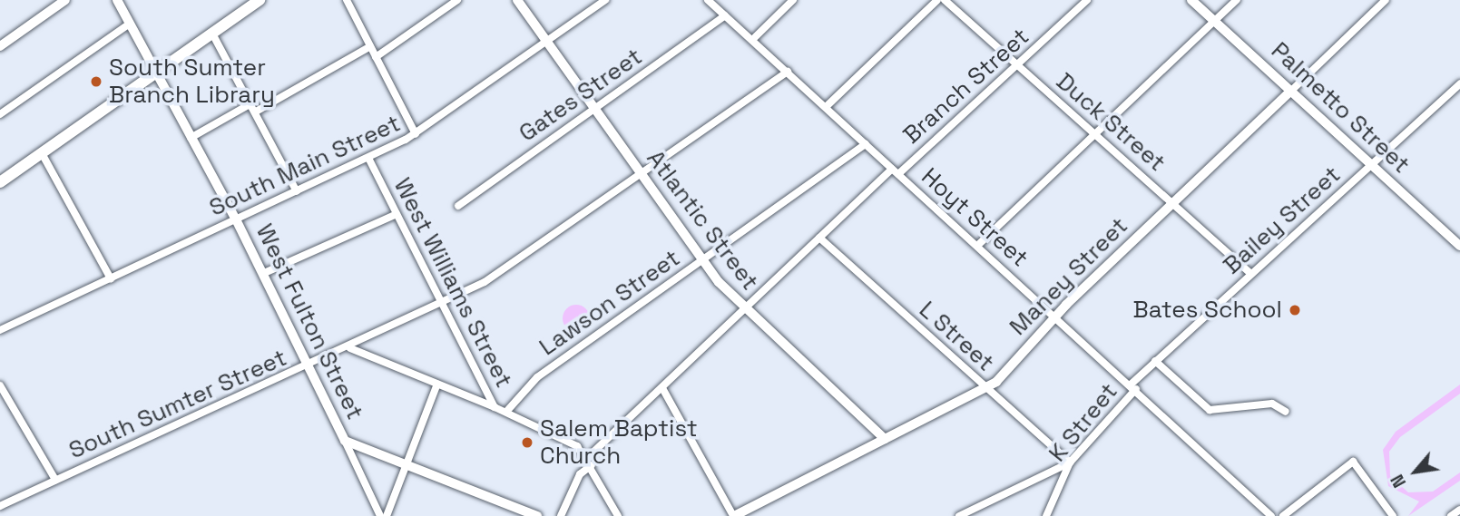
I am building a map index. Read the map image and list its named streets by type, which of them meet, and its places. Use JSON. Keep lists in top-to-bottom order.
{
  "streets": {
    "street": [
      "Branch Street",
      "Gates Street",
      "Palmetto Street",
      "Duck Street",
      "South Main Street",
      "Hoyt Street",
      "Atlantic Street",
      "Bailey Street",
      "Maney Street",
      "West Williams Street",
      "Lawson Street",
      "West Fulton Street",
      "L Street",
      "South Sumter Street",
      "K Street"
    ]
  },
  "crossings": [
    ["Branch Street", "Duck Street"],
    ["Branch Street", "Hoyt Street"],
    ["Branch Street", "Atlantic Street"],
    ["Branch Street", "West Williams Street"],
    ["Branch Street", "L Street"],
    ["Gates Street", "Hoyt Street"],
    ["Gates Street", "Atlantic Street"],
    ["Palmetto Street", "Bailey Street"],
    ["Palmetto Street", "Maney Street"],
    ["Duck Street", "Bailey Street"],
    ["Duck Street", "Maney Street"],
    ["South Main Street", "Atlantic Street"],
    ["South Main Street", "West Williams Street"],
    ["South Main Street", "West Fulton Street"],
    ["Hoyt Street", "Bailey Street"],
    ["Hoyt Street", "Maney Street"],
    ["Hoyt Street", "Lawson Street"],
    ["Hoyt Street", "South Sumter Street"],
    ["Hoyt Street", "K Street"],
    ["Atlantic Street", "Maney Street"],
    ["Atlantic Street", "Lawson Street"],
    ["Atlantic Street", "South Sumter Street"],
    ["Bailey Street", "K Street"],
    ["Maney Street", "L Street"],
    ["West Williams Street", "Lawson Street"],
    ["West Williams Street", "South Sumter Street"],
    ["West Fulton Street", "South Sumter Street"],
    ["L Street", "K Street"]
  ],
  "places": ["South Sumter Branch Library", "Bates School", "Salem Baptist Church"],
  "north": "bottom left"
}
